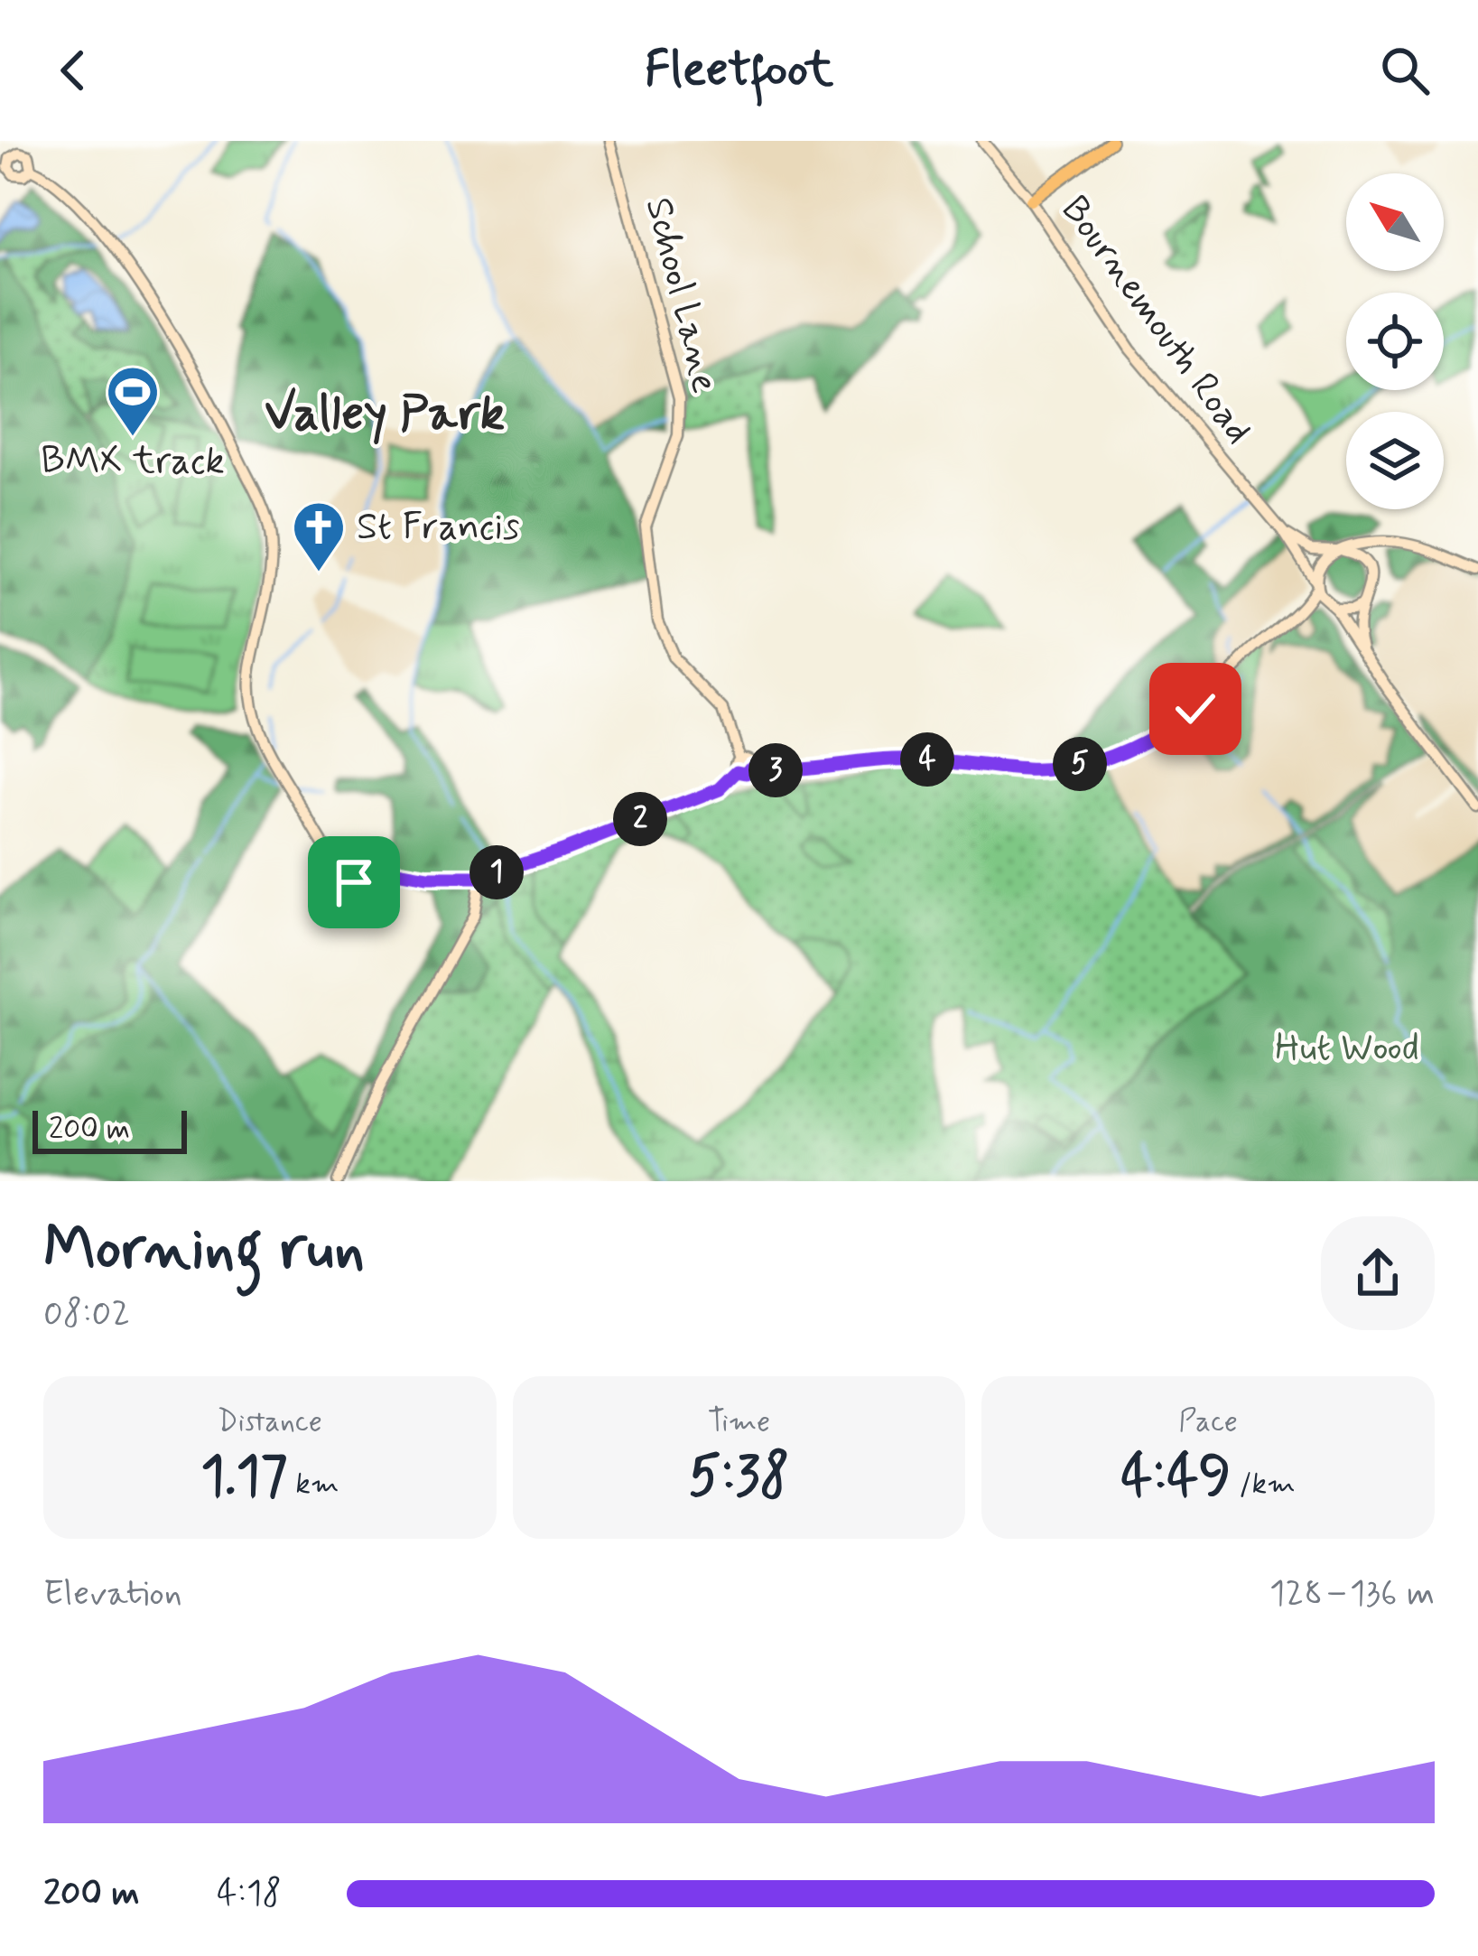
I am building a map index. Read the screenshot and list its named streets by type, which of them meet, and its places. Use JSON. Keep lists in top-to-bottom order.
{
  "streets": {
    "street": ["School Lane", "Bournemouth Road"]
  },
  "districts": ["Valley Park"],
  "parks": ["Hut Wood"],
  "places": {
    "sports": ["BMX track"],
    "church": ["St Francis"]
  },
  "scale_bar": "200 m",
  "north": "top left",
  "page": {
    "header": "Fleetfoot",
    "pins": [
      "4",
      "5",
      "3",
      "2",
      "1"
    ],
    "scale": "200 m",
    "heading": ["Morning run", "08:02"],
    "stats": [
      ["Distance", "1.17 km"],
      ["Time", "5:38"],
      ["Pace", "4:49 /km"]
    ],
    "chart": ["Elevation", "128–136 m"],
    "list": [
      {
        "name": "200 m",
        "note": "4:18"
      }
    ]
  }
}
